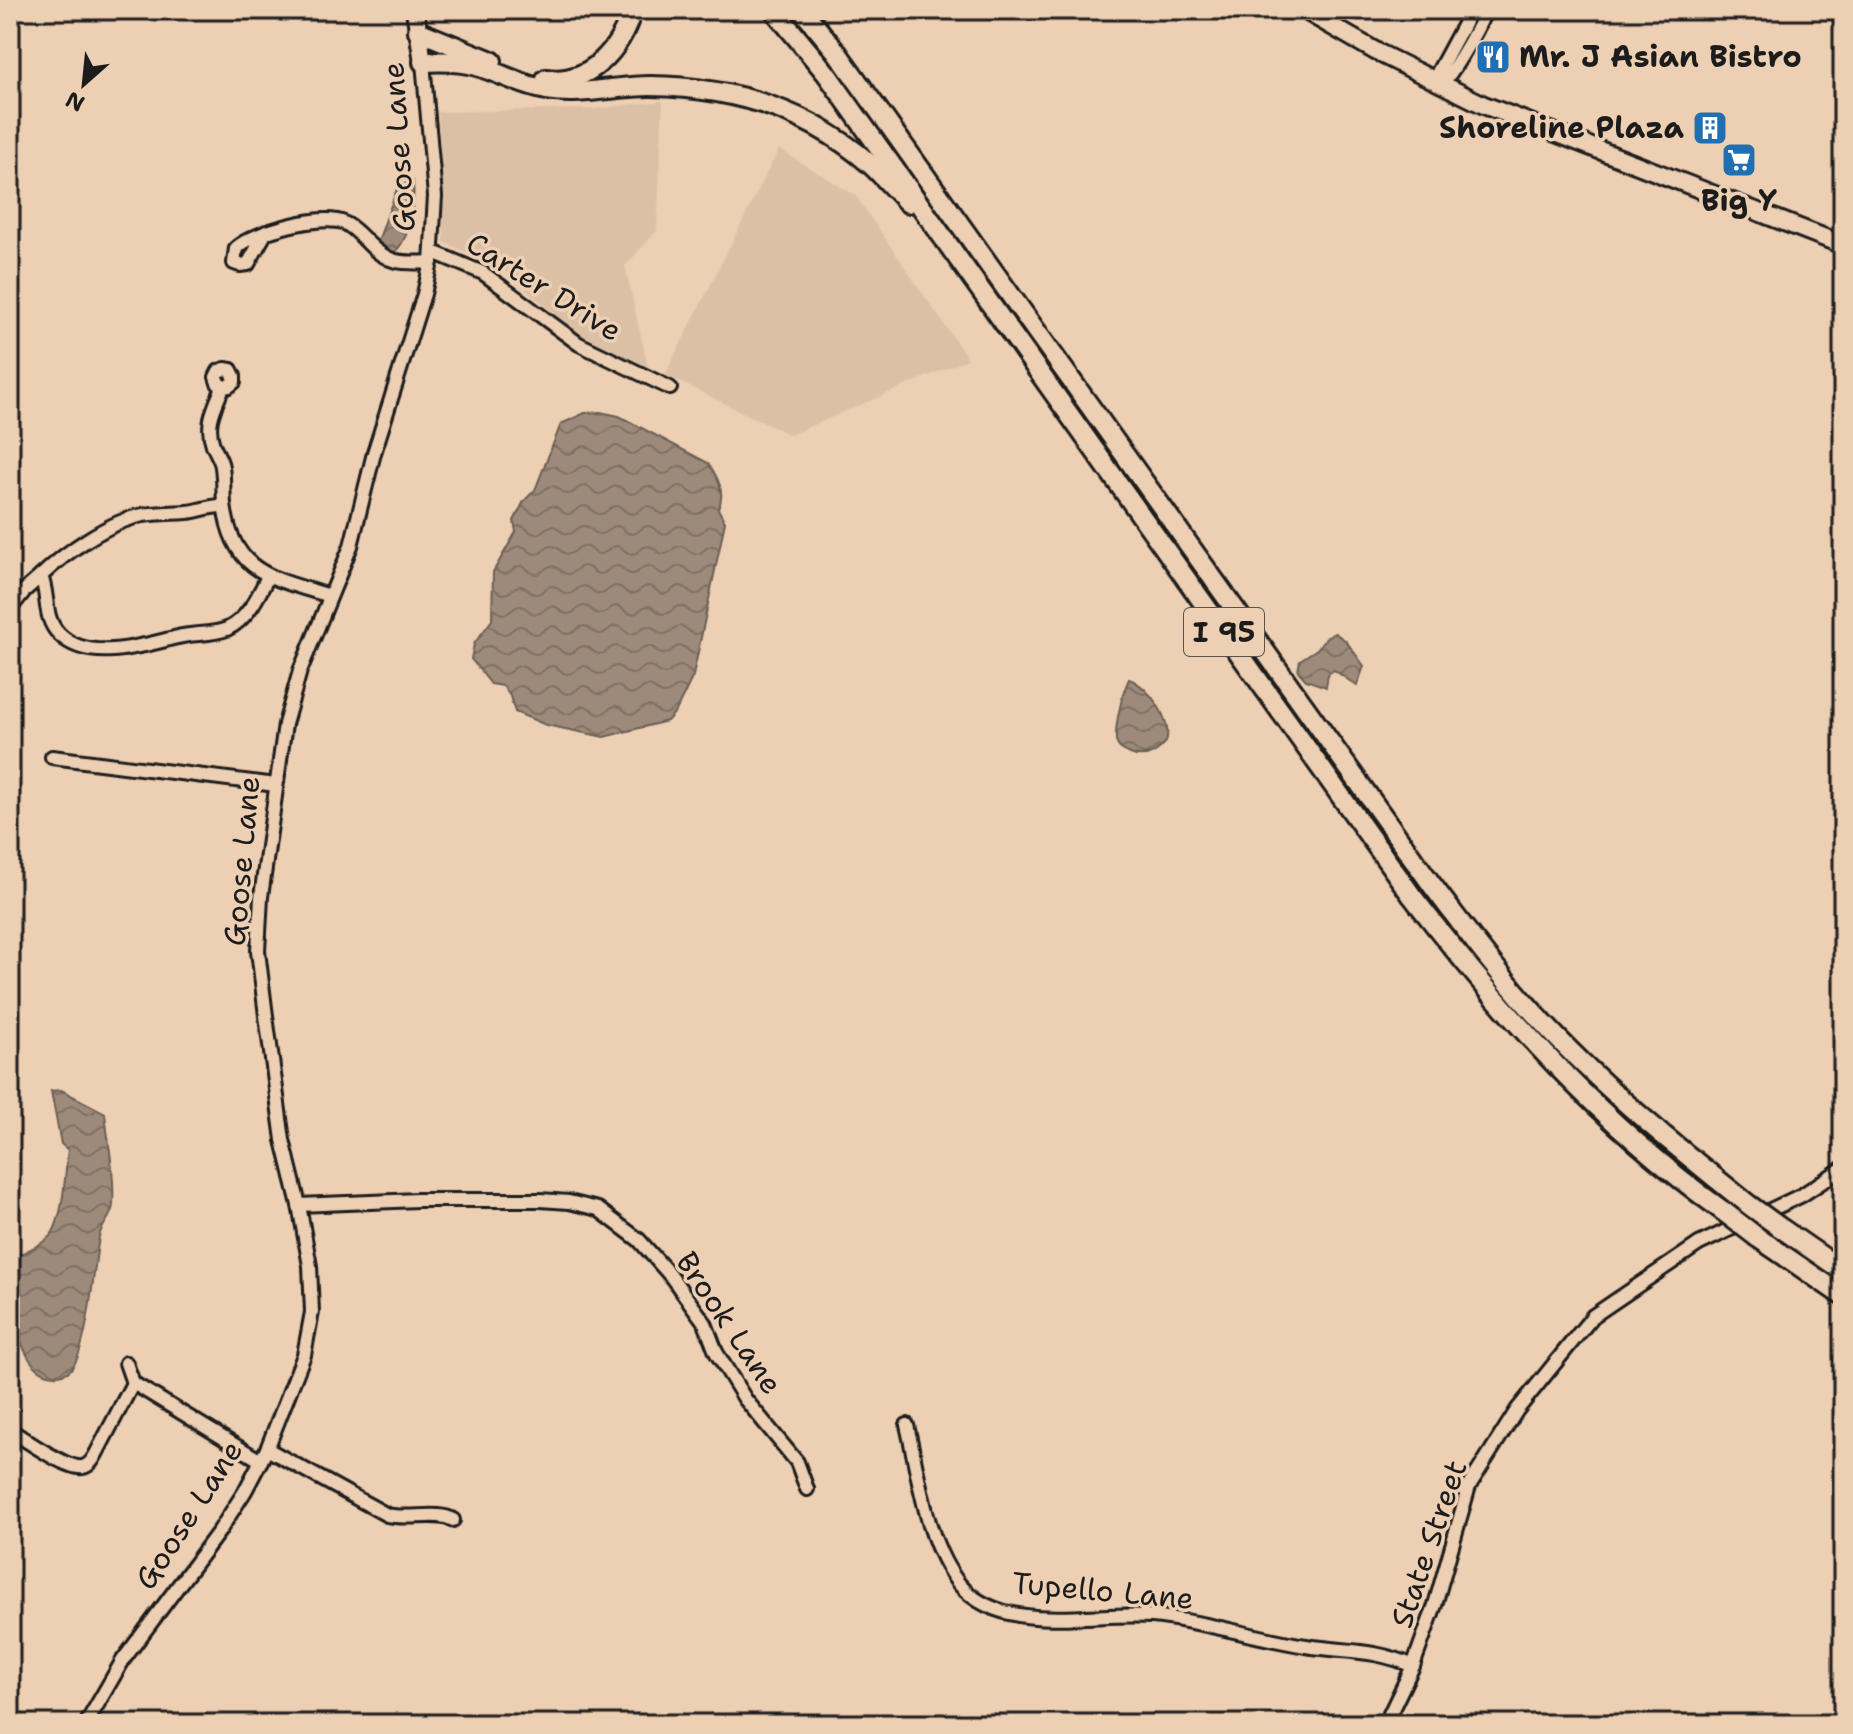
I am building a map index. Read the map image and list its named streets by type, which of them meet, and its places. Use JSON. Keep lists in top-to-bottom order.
{
  "streets": {
    "highway": ["I 95"],
    "main road": ["Goose Lane"],
    "street": [
      "Carter Drive",
      "Brook Lane",
      "State Street",
      "Tupello Lane"
    ]
  },
  "crossings": [
    ["Goose Lane", "Carter Drive"],
    ["Goose Lane", "Brook Lane"],
    ["State Street", "Tupello Lane"]
  ],
  "places": {
    "restaurant": ["Mr. J Asian Bistro"],
    "building": ["Shoreline Plaza"],
    "supermarket": ["Big Y"]
  },
  "north": "bottom left"
}
